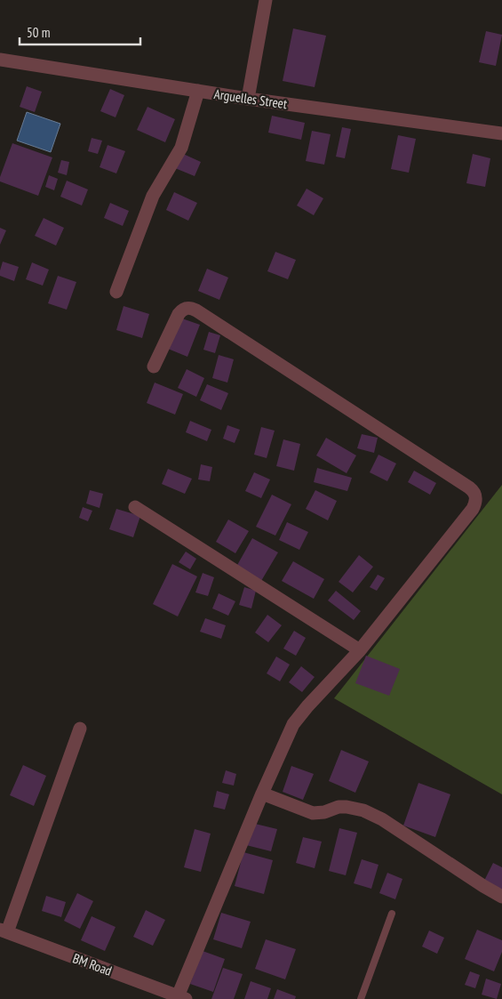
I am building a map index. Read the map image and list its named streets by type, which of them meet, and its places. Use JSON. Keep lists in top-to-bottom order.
{
  "streets": {
    "street": ["Arguelles Street", "BM Road"]
  },
  "scale_bar": "50 m"
}
